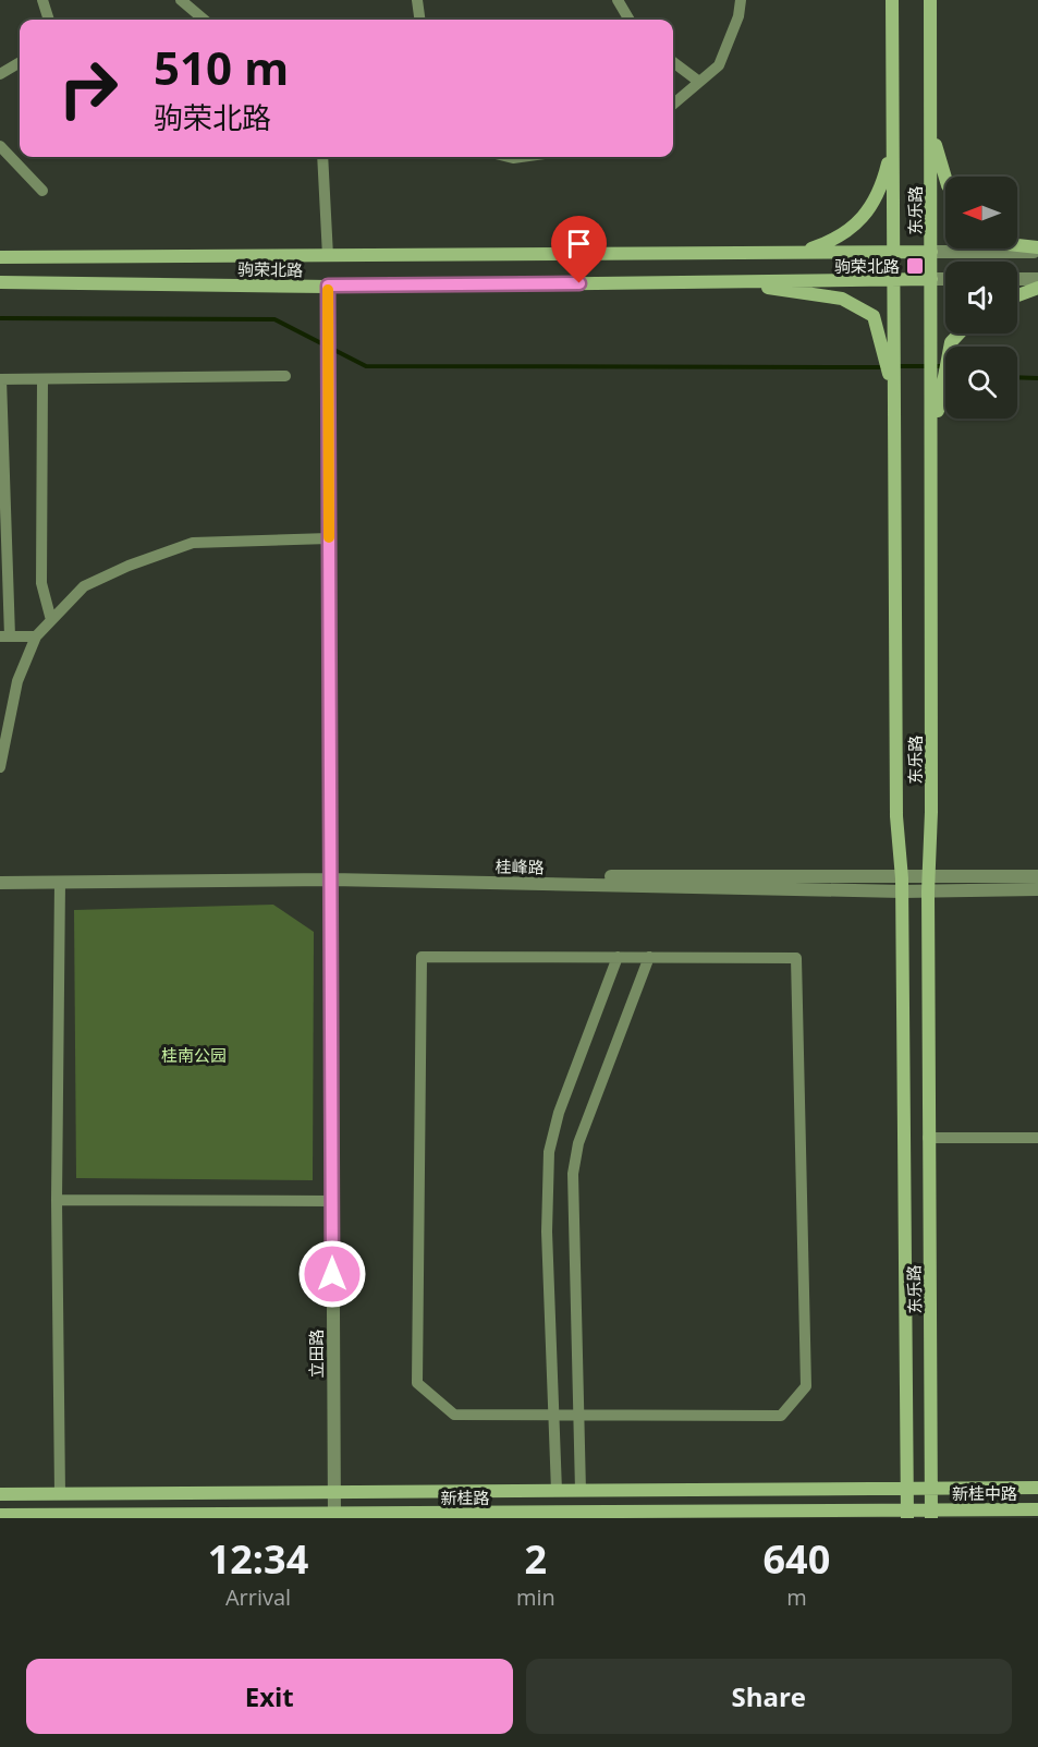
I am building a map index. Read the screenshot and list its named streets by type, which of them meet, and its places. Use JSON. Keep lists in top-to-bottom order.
{
  "streets": {
    "main road": [
      "东乐路",
      "驹荣北路",
      "新桂中路",
      "新桂路"
    ],
    "street": ["桂峰路", "立田路"]
  },
  "crossings": [
    ["东乐路", "驹荣北路"],
    ["东乐路", "桂峰路"],
    ["东乐路", "新桂中路"],
    ["东乐路", "新桂路"],
    ["驹荣北路", "立田路"],
    ["桂峰路", "立田路"],
    ["立田路", "新桂中路"],
    ["立田路", "新桂路"],
    ["新桂中路", "新桂路"]
  ],
  "parks": ["桂南公园"],
  "places": {
    "transit": ["驹荣北路"]
  },
  "north": "left",
  "page": {
    "turn": ["510 m", "驹荣北路"],
    "eta": [
      "12:34",
      "Arrival",
      "2",
      "min",
      "640",
      "m"
    ],
    "buttons": ["Exit", "Share"]
  }
}
